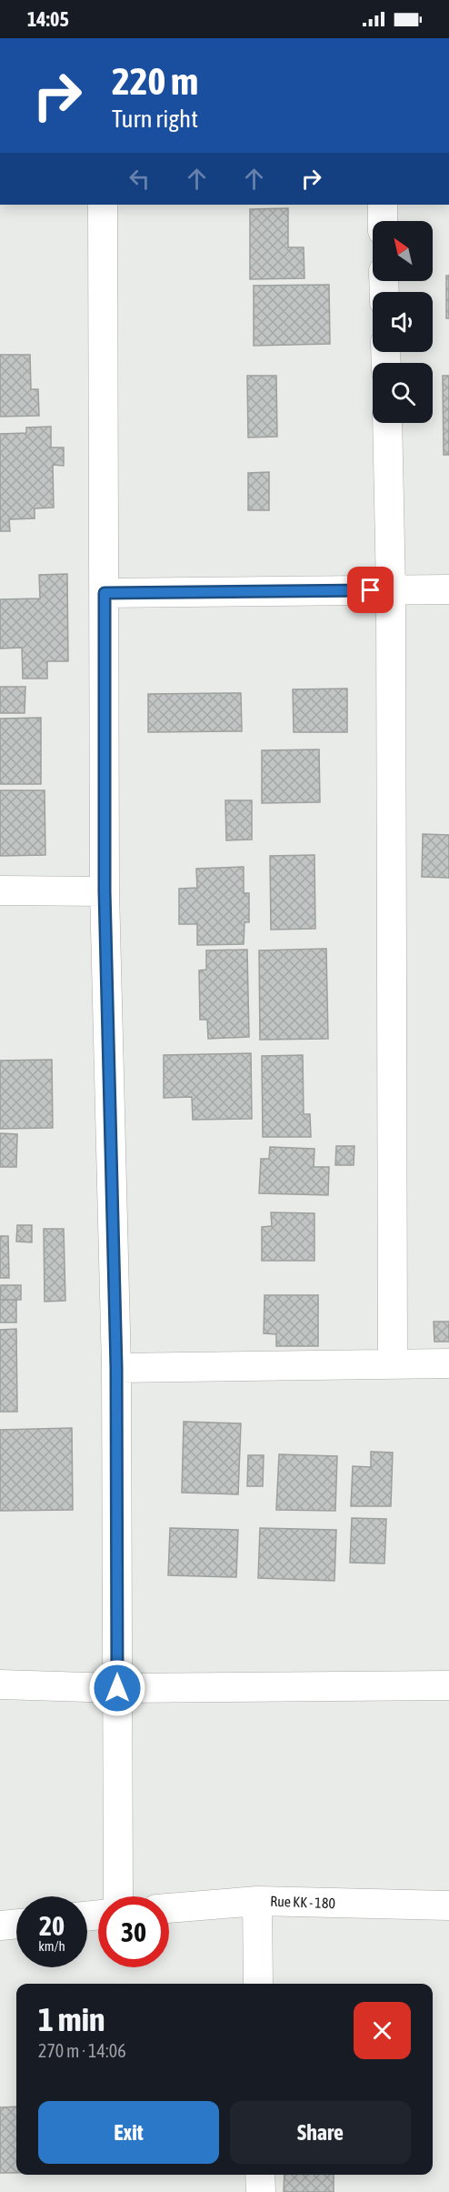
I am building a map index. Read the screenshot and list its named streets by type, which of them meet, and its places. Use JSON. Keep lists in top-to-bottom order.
{
  "streets": {
    "street": ["Rue KK - 180"]
  },
  "north": "top left",
  "page": {
    "status": "14:05",
    "turn": ["220 m", "Turn right"],
    "speed": "20 km/h",
    "limit": "30",
    "heading": ["1 min", "270 m · 14:06"],
    "buttons": ["Exit", "Share"]
  }
}
